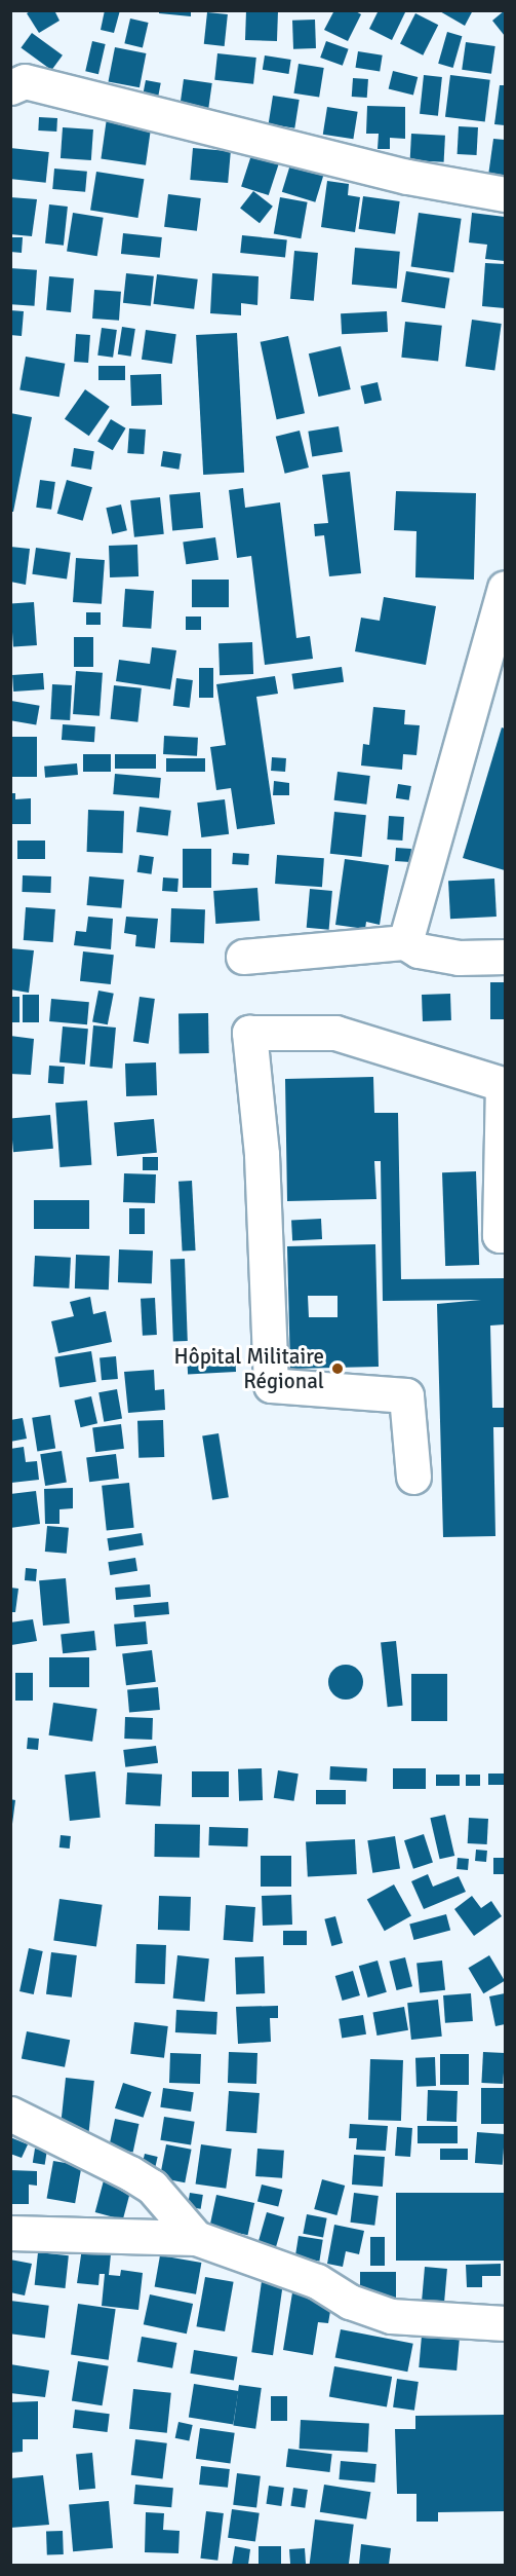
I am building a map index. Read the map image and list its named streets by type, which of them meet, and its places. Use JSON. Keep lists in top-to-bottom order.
{
  "places": ["Hôpital Militaire Régional"]
}
